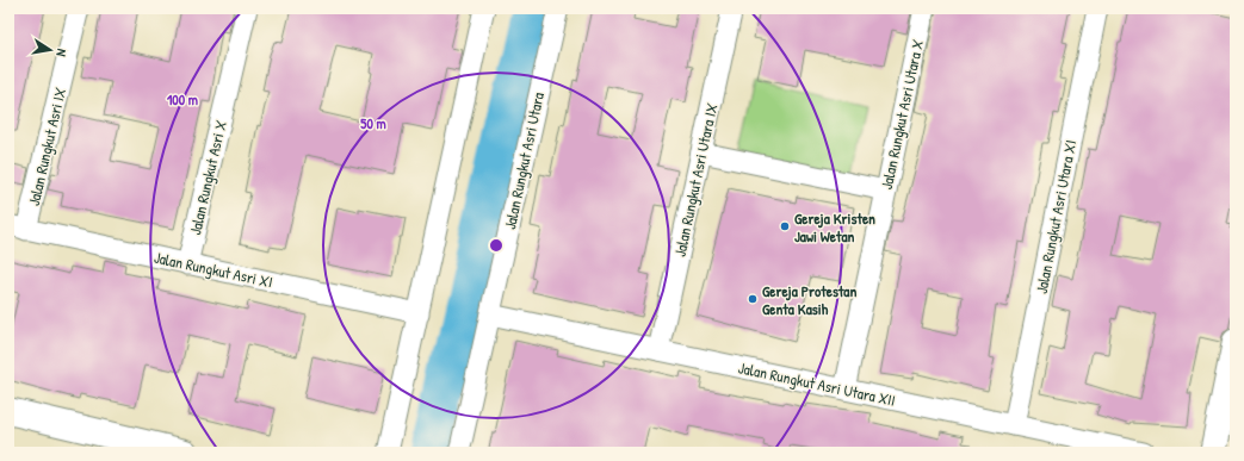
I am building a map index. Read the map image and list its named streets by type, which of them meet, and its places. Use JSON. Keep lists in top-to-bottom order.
{
  "streets": {
    "street": [
      "Jalan Rungkut Asri Utara X",
      "Jalan Rungkut Asri IX",
      "Jalan Rungkut Asri Utara",
      "Jalan Rungkut Asri X",
      "Jalan Rungkut Asri Utara IX",
      "Jalan Rungkut Asri Utara XI",
      "Jalan Rungkut Asri XI",
      "Jalan Rungkut Asri Utara XII"
    ]
  },
  "crossings": [
    ["Jalan Rungkut Asri Utara X", "Jalan Rungkut Asri Utara XII"],
    ["Jalan Rungkut Asri IX", "Jalan Rungkut Asri XI"],
    ["Jalan Rungkut Asri Utara", "Jalan Rungkut Asri Utara XII"],
    ["Jalan Rungkut Asri X", "Jalan Rungkut Asri XI"],
    ["Jalan Rungkut Asri Utara IX", "Jalan Rungkut Asri Utara XII"],
    ["Jalan Rungkut Asri Utara XI", "Jalan Rungkut Asri Utara XII"]
  ],
  "places": ["Gereja Kristen Jawi Wetan", "Gereja Protestan Genta Kasih"],
  "north": "right",
  "rings": ["100 m", "50 m"]
}
